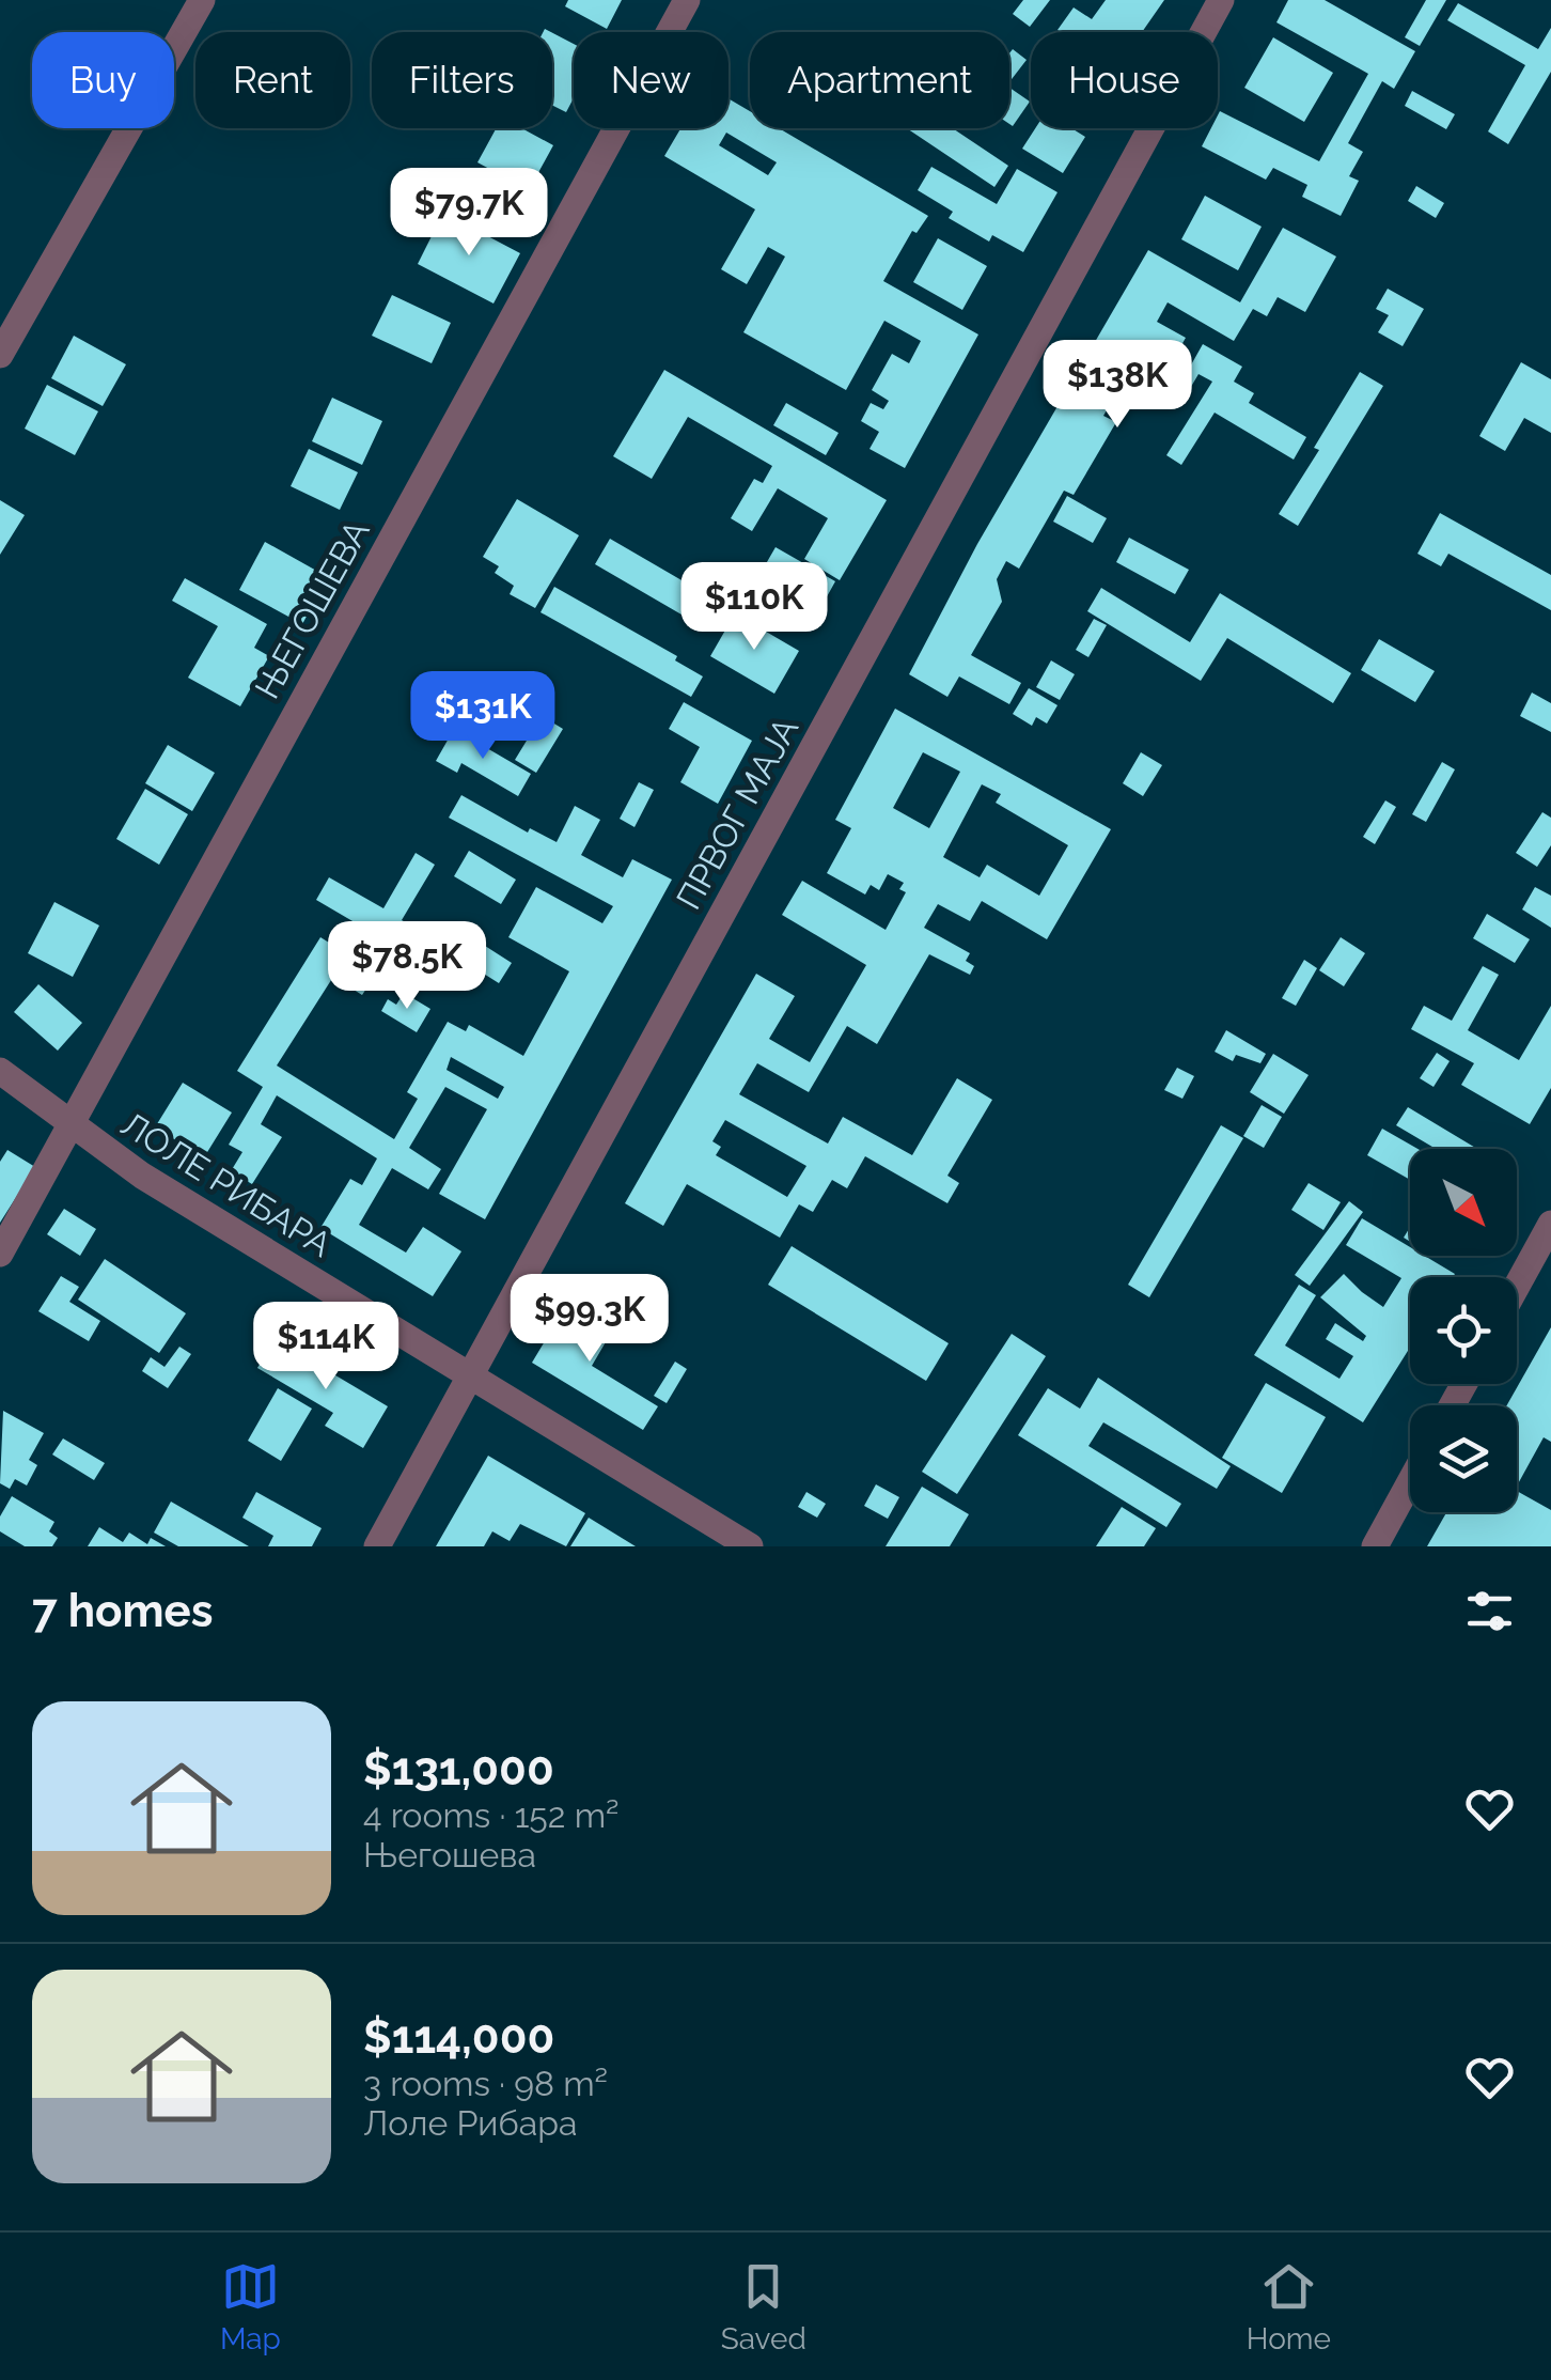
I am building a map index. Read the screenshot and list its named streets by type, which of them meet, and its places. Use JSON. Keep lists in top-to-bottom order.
{
  "streets": {
    "street": ["ЊЕГОШЕВА", "ПРВОГ МАЈА", "ЛОЛЕ РИБАРА"]
  },
  "crossings": [
    ["ЊЕГОШЕВА", "ЛОЛЕ РИБАРА"],
    ["ПРВОГ МАЈА", "ЛОЛЕ РИБАРА"]
  ],
  "north": "bottom right",
  "page": {
    "chip": [
      "Buy",
      "Rent",
      "Filters",
      "New",
      "Apartment",
      "House"
    ],
    "price": [
      "$79.7K",
      "$138K",
      "$110K",
      "$131K",
      "$78.5K",
      "$99.3K",
      "$114K"
    ],
    "heading": "7 homes",
    "list": [
      {
        "name": "$131,000",
        "note": "4 rooms · 152 m² · Његошева"
      },
      {
        "name": "$114,000",
        "note": "3 rooms · 98 m² · Лоле Рибара"
      }
    ],
    "tabs": ["Map", "Saved", "Home"]
  }
}
